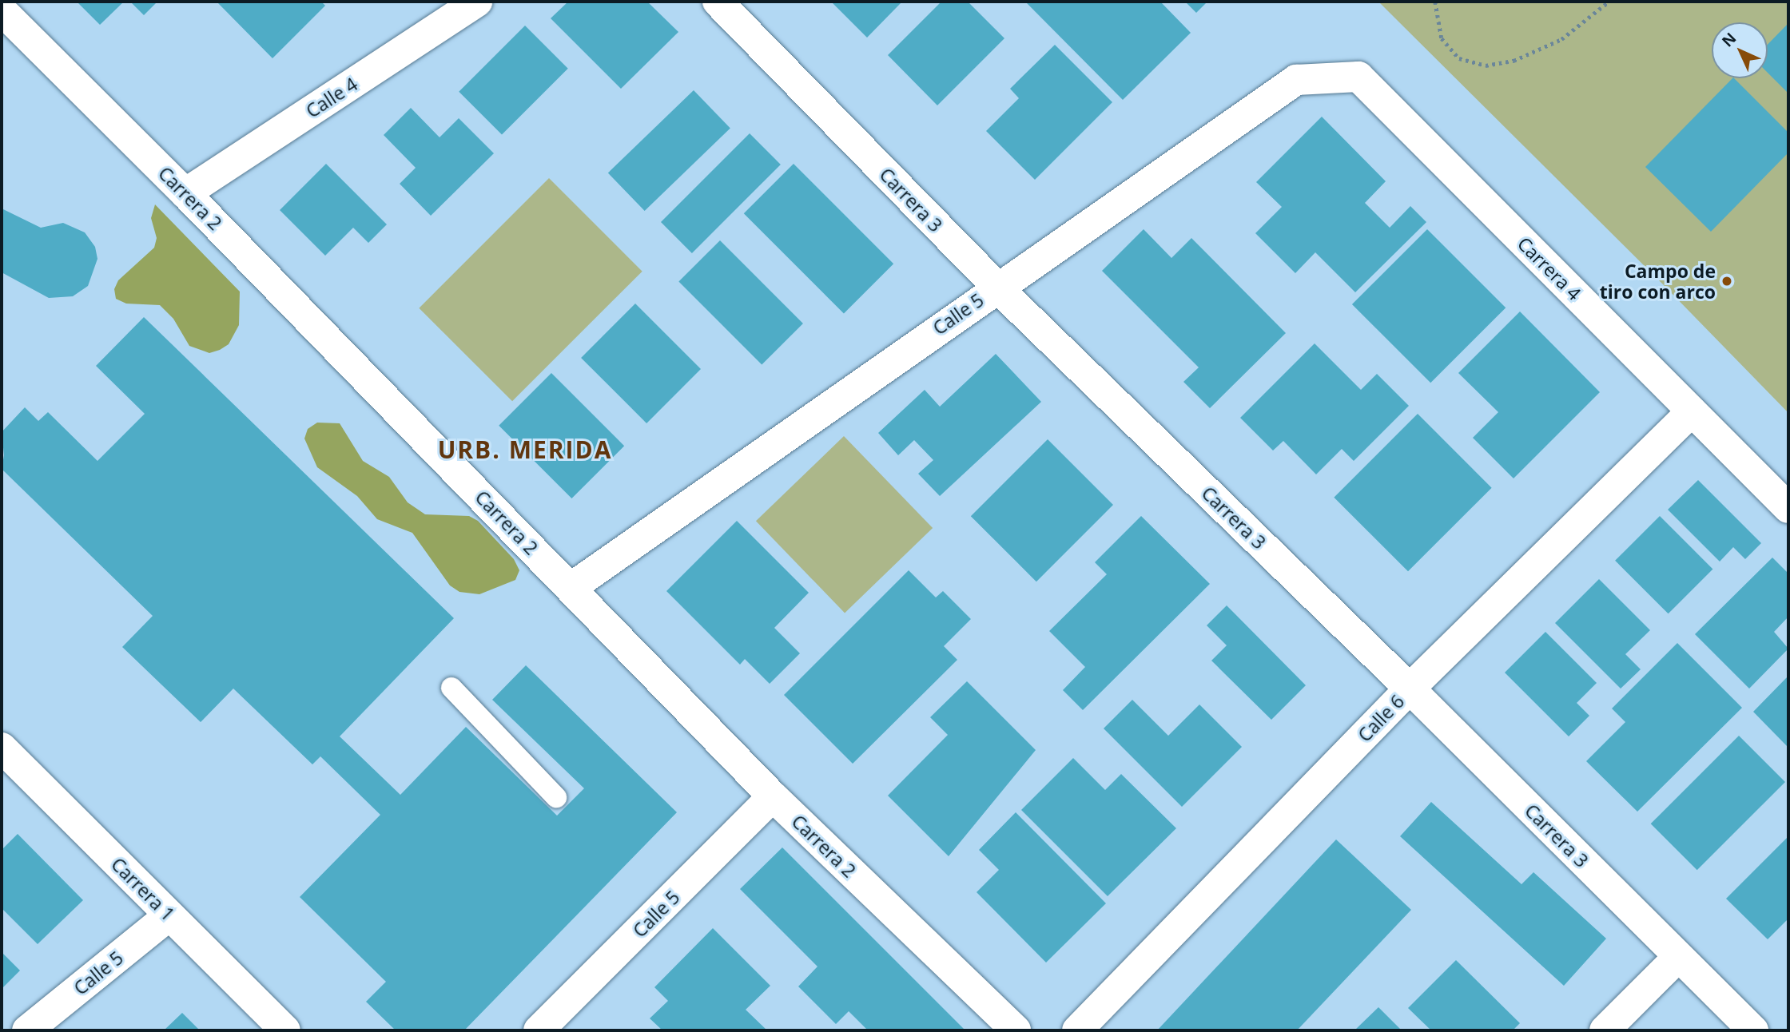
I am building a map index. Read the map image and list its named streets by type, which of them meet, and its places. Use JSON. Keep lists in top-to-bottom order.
{
  "streets": {
    "street": [
      "Calle 4",
      "Carrera 2",
      "Carrera 3",
      "Carrera 4",
      "Calle 5",
      "Calle 6",
      "Carrera 1"
    ]
  },
  "crossings": [
    ["Calle 4", "Carrera 2"],
    ["Carrera 2", "Calle 5"],
    ["Carrera 3", "Calle 5"],
    ["Carrera 3", "Calle 6"],
    ["Carrera 4", "Calle 5"],
    ["Carrera 4", "Calle 6"],
    ["Calle 5", "Carrera 1"]
  ],
  "districts": ["URB. MERIDA"],
  "places": ["Campo de tiro con arco"],
  "north": "top left"
}
